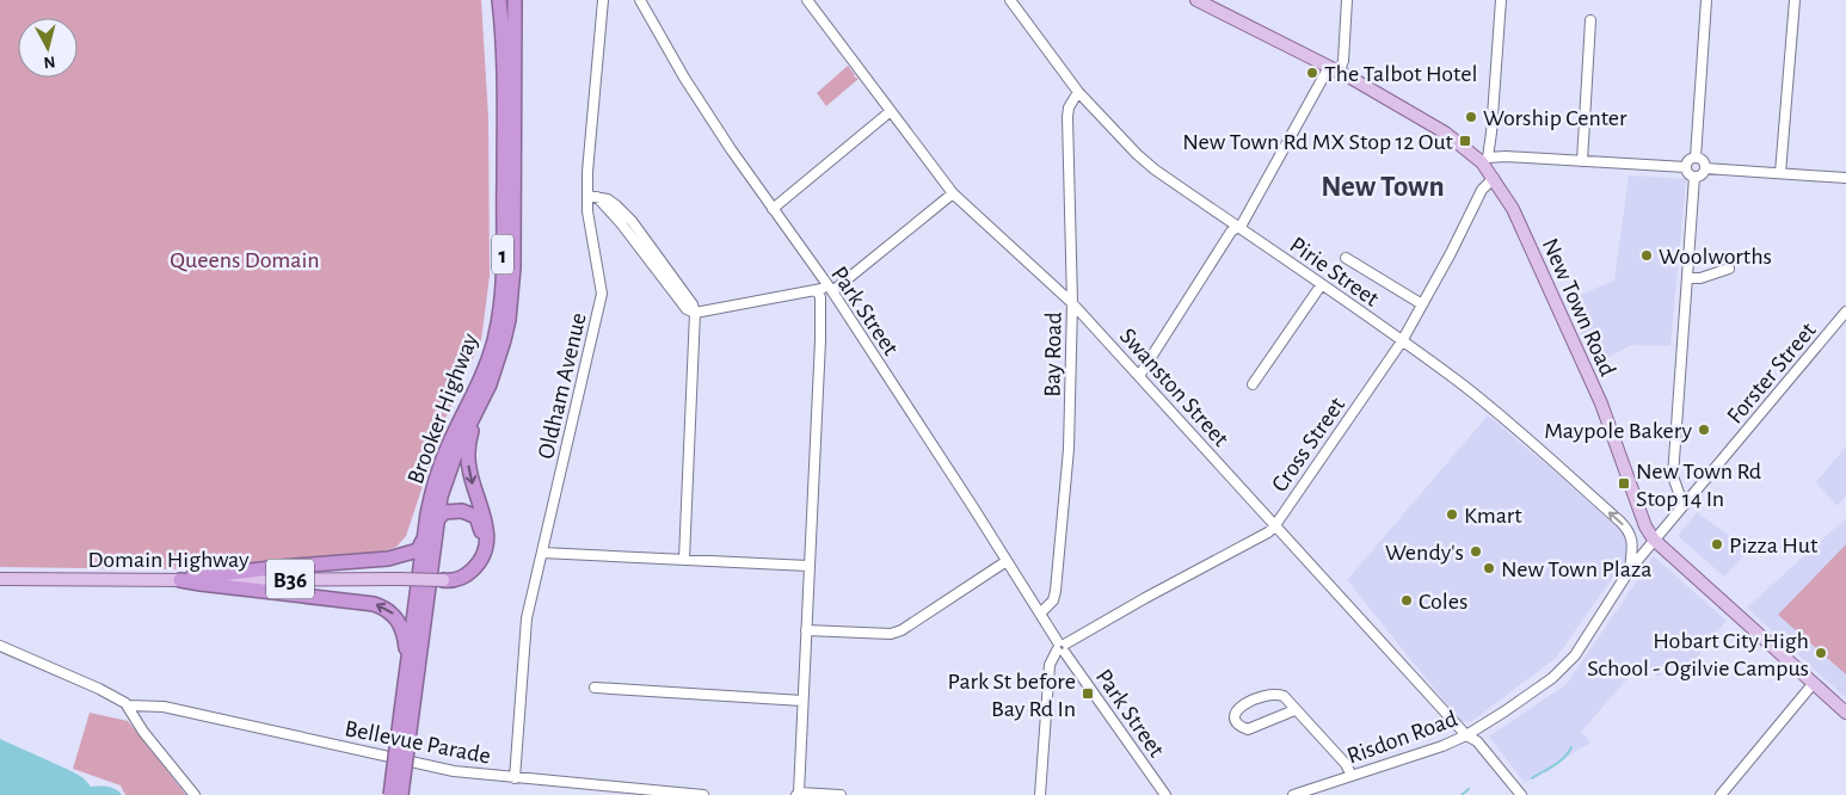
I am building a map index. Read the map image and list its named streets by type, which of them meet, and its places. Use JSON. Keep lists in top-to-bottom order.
{
  "streets": {
    "highway": ["1", "Brooker Highway"],
    "main road": ["New Town Road", "Domain Highway", "B36"],
    "street": [
      "Pirie Street",
      "Park Street",
      "Bay Road",
      "Forster Street",
      "Oldham Avenue",
      "Swanston Street",
      "Cross Street",
      "Risdon Road",
      "Bellevue Parade"
    ]
  },
  "crossings": [
    ["Pirie Street", "Bay Road"],
    ["Pirie Street", "Cross Street"],
    ["Pirie Street", "Risdon Road"],
    ["New Town Road", "Forster Street"],
    ["New Town Road", "Cross Street"],
    ["New Town Road", "Risdon Road"],
    ["Park Street", "Bay Road"],
    ["Park Street", "Cross Street"],
    ["Bay Road", "Swanston Street"],
    ["Forster Street", "Risdon Road"],
    ["Oldham Avenue", "Bellevue Parade"],
    ["Swanston Street", "Cross Street"],
    ["Swanston Street", "Risdon Road"]
  ],
  "one_way": ["Pirie Street"],
  "districts": ["New Town"],
  "parks": ["Queens Domain"],
  "places": {
    "other": [
      "The Talbot Hotel",
      "Worship Center",
      "Woolworths",
      "Maypole Bakery",
      "Kmart",
      "Pizza Hut",
      "Wendy's",
      "New Town Plaza",
      "Coles",
      "Hobart City High School - Ogilvie Campus"
    ],
    "transit": ["New Town Rd MX Stop 12 Out", "New Town Rd Stop 14 In", "Park St before Bay Rd In"]
  },
  "north": "bottom"
}
